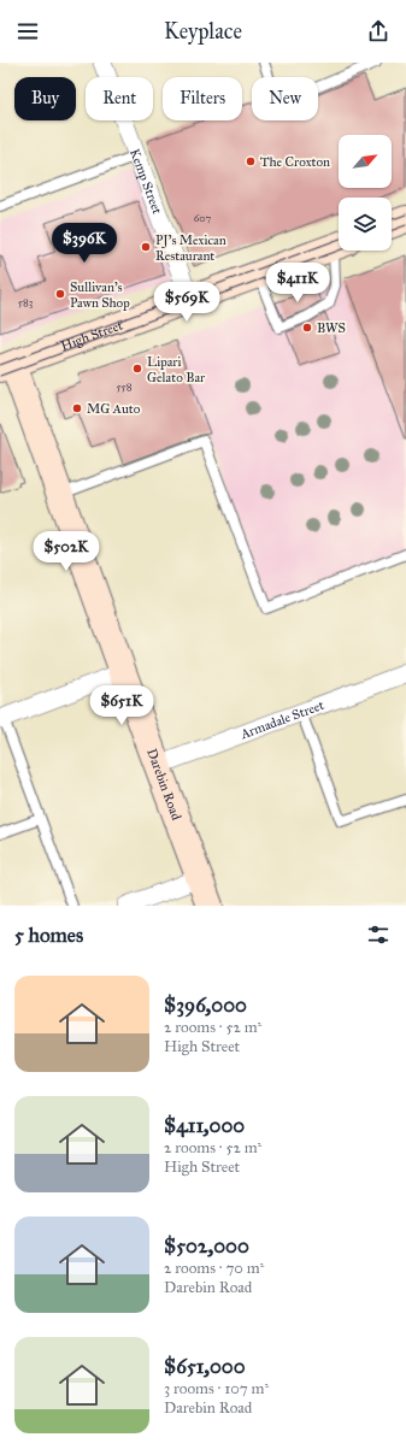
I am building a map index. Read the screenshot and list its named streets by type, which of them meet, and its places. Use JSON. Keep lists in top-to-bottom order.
{
  "streets": {
    "main road": ["High Street", "Darebin Road"],
    "street": ["Kemp Street", "Armadale Street"]
  },
  "crossings": [
    ["Kemp Street", "High Street"],
    ["High Street", "Darebin Road"],
    ["Armadale Street", "Darebin Road"]
  ],
  "places": [
    "The Croxton",
    "PJ's Mexican Restaurant",
    "Sullivan's Pawn Shop",
    "BWS",
    "Lipari Gelato Bar",
    "MG Auto"
  ],
  "house_numbers": ["607", "583", "558"],
  "north": "top right",
  "page": {
    "header": "Keyplace",
    "chip": [
      "Buy",
      "Rent",
      "Filters",
      "New"
    ],
    "price": [
      "$396K",
      "$411K",
      "$569K",
      "$502K",
      "$651K"
    ],
    "heading": "5 homes",
    "list": [
      {
        "name": "$396,000",
        "note": "2 rooms · 52 m² · High Street"
      },
      {
        "name": "$411,000",
        "note": "2 rooms · 52 m² · High Street"
      },
      {
        "name": "$502,000",
        "note": "2 rooms · 70 m² · Darebin Road"
      },
      {
        "name": "$651,000",
        "note": "3 rooms · 107 m² · Darebin Road"
      }
    ]
  }
}
